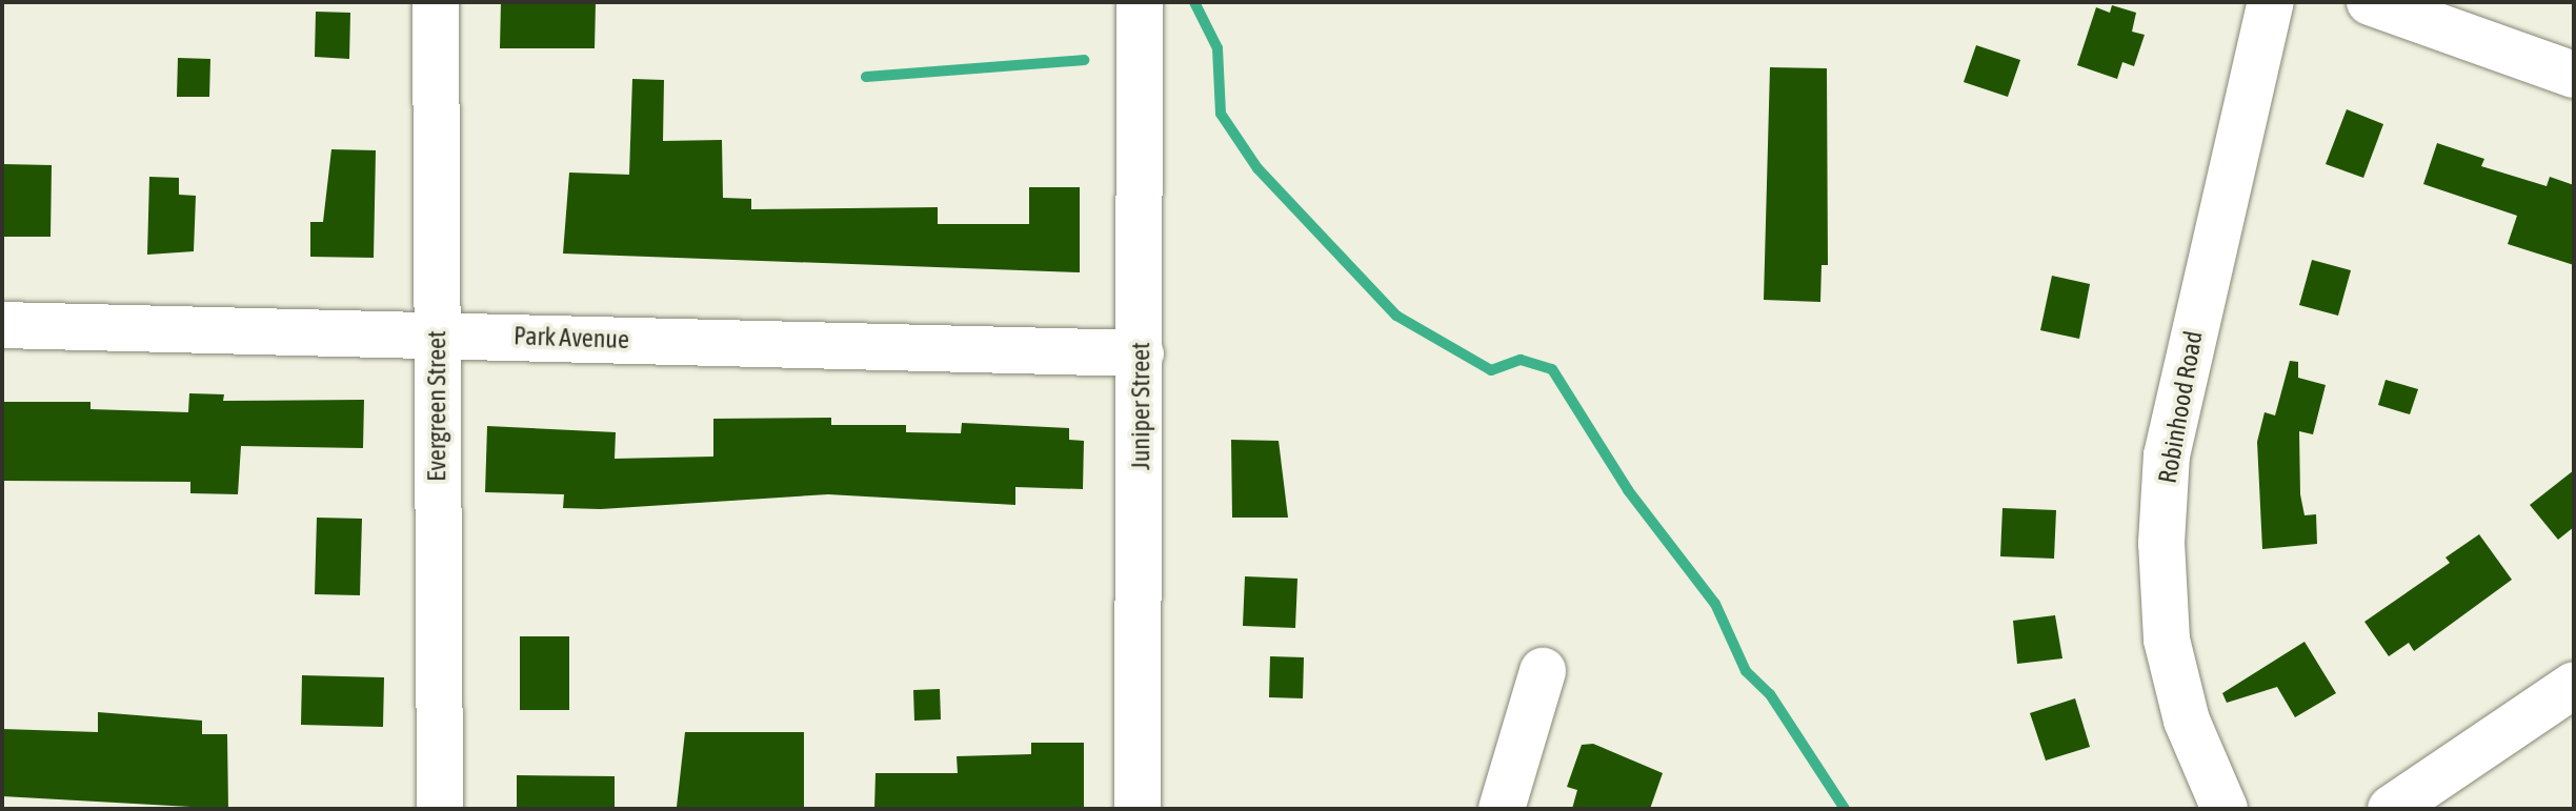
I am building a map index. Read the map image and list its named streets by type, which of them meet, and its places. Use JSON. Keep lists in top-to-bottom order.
{
  "streets": {
    "street": [
      "Park Avenue",
      "Evergreen Street",
      "Juniper Street",
      "Robinhood Road"
    ]
  },
  "crossings": [
    ["Park Avenue", "Evergreen Street"],
    ["Park Avenue", "Juniper Street"]
  ]
}
